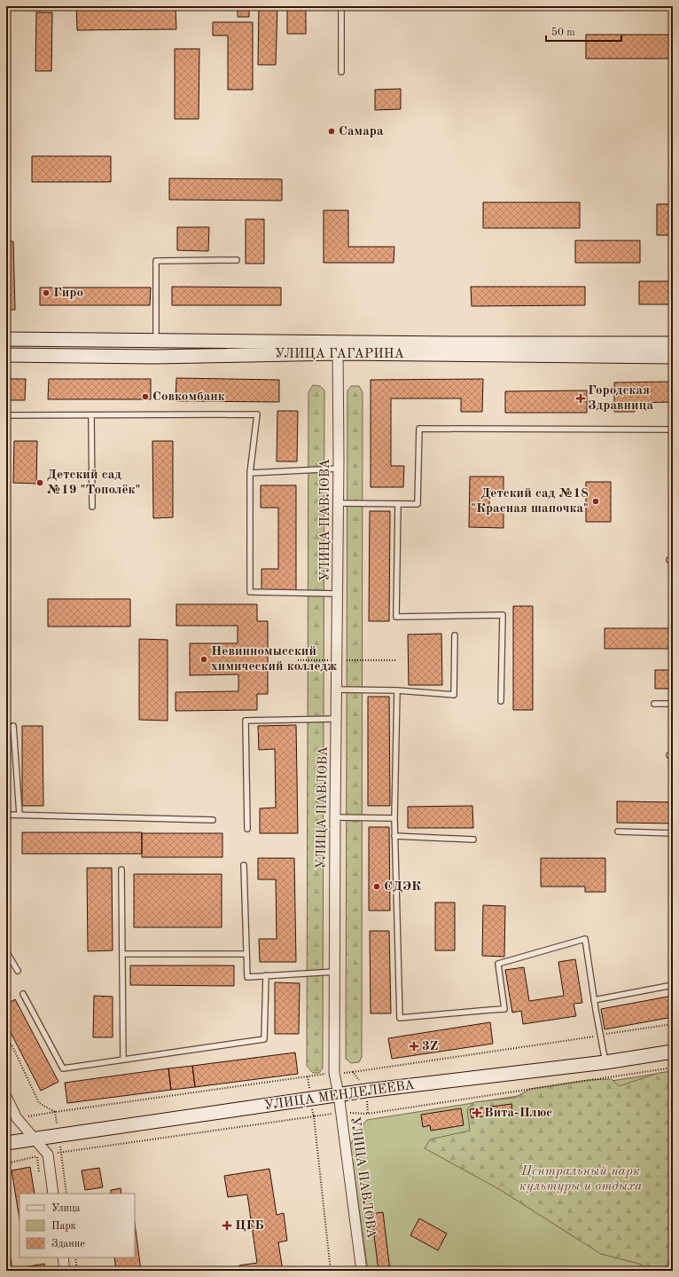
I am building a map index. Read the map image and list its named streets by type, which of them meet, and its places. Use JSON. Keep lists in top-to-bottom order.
{
  "streets": {
    "main road": ["УЛИЦА ГАГАРИНА", "УЛИЦА МЕНДЕЛЕЕВА"],
    "street": ["УЛИЦА ПАВЛОВА"]
  },
  "crossings": [
    ["УЛИЦА ГАГАРИНА", "УЛИЦА ПАВЛОВА"],
    ["УЛИЦА ПАВЛОВА", "УЛИЦА МЕНДЕЛЕЕВА"]
  ],
  "parks": ["Центральный парк культуры и отдыха"],
  "places": {
    "other": [
      "Самара",
      "Гиро",
      "Совкомбанк",
      "Детский сад №19 \"Тополёк\"",
      "Детский сад №18 \"Красная шапочка\"",
      "Невинномысский химический колледж",
      "СДЭК"
    ],
    "health": [
      "Городская Здравница",
      "3Z",
      "Вита-Плюс",
      "ЦГБ"
    ]
  },
  "legend": ["Улица", "Парк", "Здание"],
  "scale_bar": "50 m"
}
